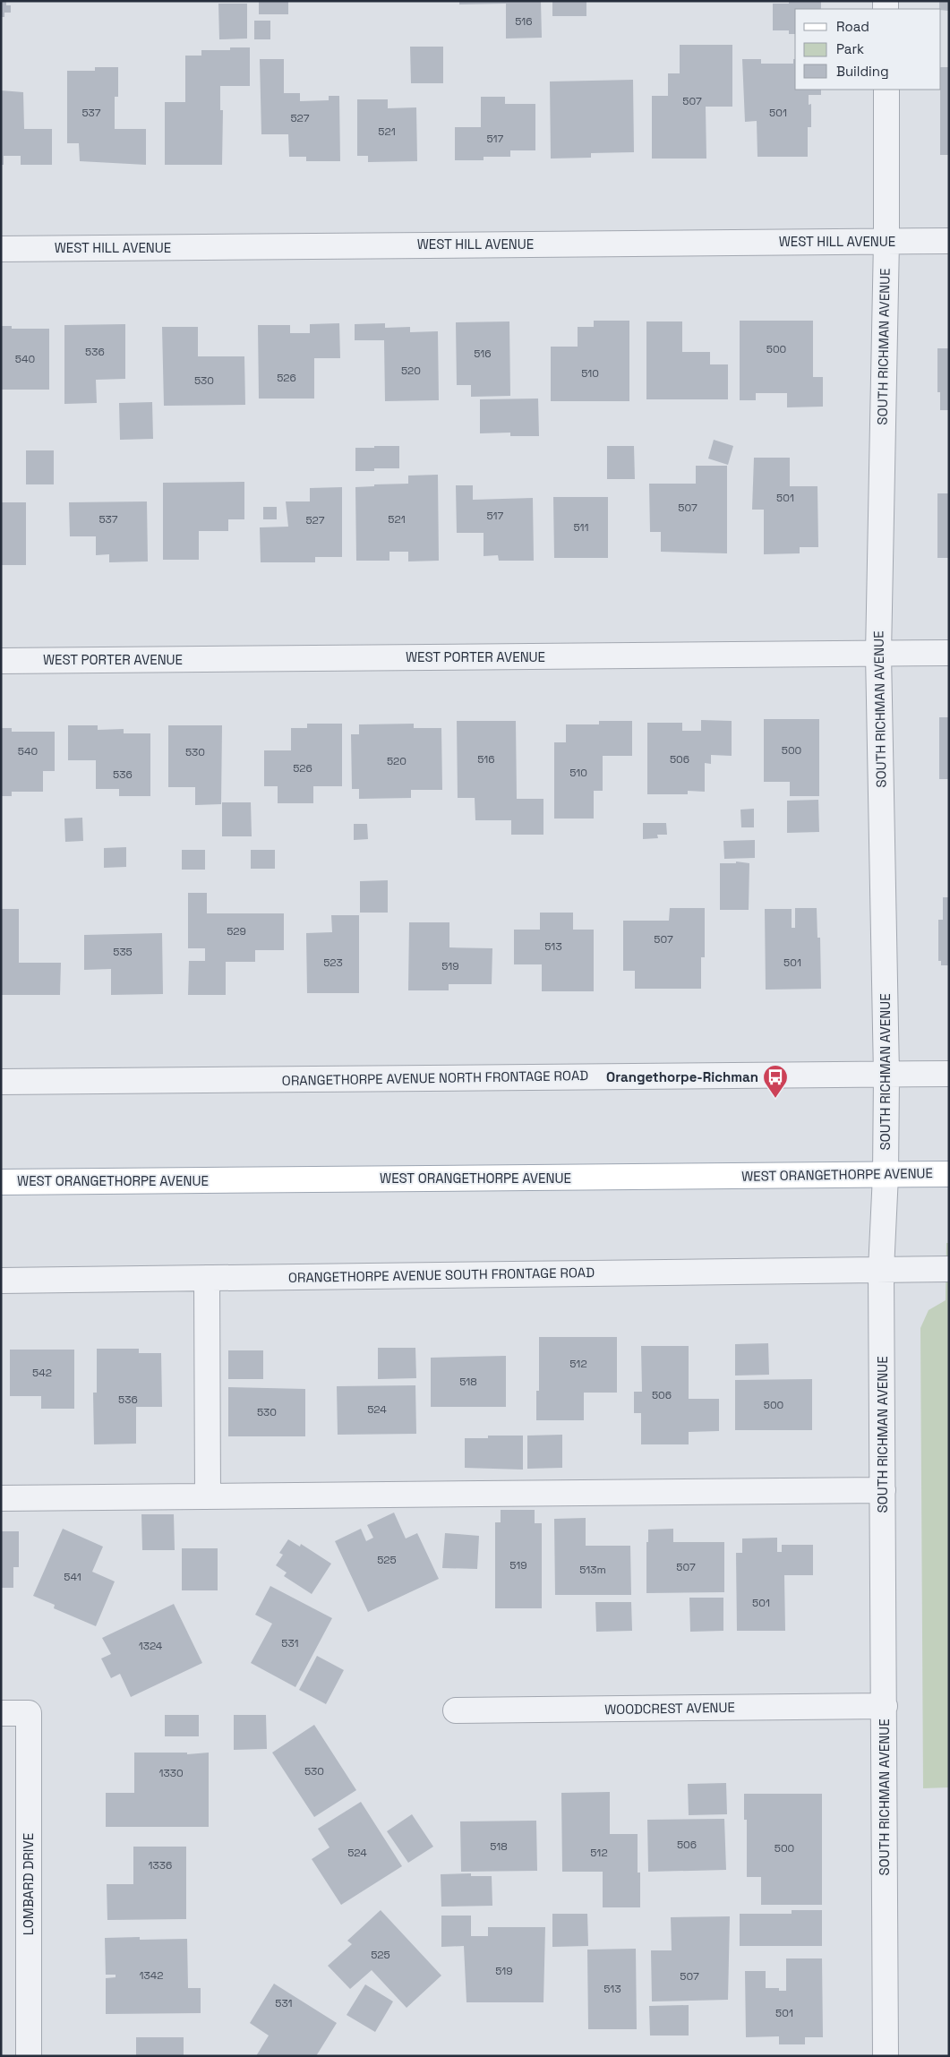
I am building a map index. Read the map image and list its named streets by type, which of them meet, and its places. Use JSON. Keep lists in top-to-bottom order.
{
  "streets": {
    "main road": ["WEST ORANGETHORPE AVENUE"],
    "street": [
      "WEST HILL AVENUE",
      "SOUTH RICHMAN AVENUE",
      "WEST PORTER AVENUE",
      "ORANGETHORPE AVENUE NORTH FRONTAGE ROAD",
      "ORANGETHORPE AVENUE SOUTH FRONTAGE ROAD",
      "WOODCREST AVENUE",
      "LOMBARD DRIVE"
    ]
  },
  "crossings": [
    ["WEST HILL AVENUE", "SOUTH RICHMAN AVENUE"],
    ["SOUTH RICHMAN AVENUE", "WEST PORTER AVENUE"],
    ["SOUTH RICHMAN AVENUE", "ORANGETHORPE AVENUE NORTH FRONTAGE ROAD"],
    ["SOUTH RICHMAN AVENUE", "WEST ORANGETHORPE AVENUE"],
    ["SOUTH RICHMAN AVENUE", "ORANGETHORPE AVENUE SOUTH FRONTAGE ROAD"],
    ["SOUTH RICHMAN AVENUE", "WOODCREST AVENUE"]
  ],
  "places": {
    "bus stop": ["Orangethorpe-Richman"]
  },
  "house_numbers": [
    "516",
    "507",
    "537",
    "501",
    "527",
    "521",
    "517",
    "500",
    "536",
    "516",
    "540",
    "520",
    "510",
    "526",
    "530",
    "501",
    "507",
    "517",
    "537",
    "521",
    "527",
    "511",
    "500",
    "540",
    "530",
    "516",
    "506",
    "520",
    "526",
    "510",
    "536",
    "529",
    "507",
    "513",
    "535",
    "523",
    "501",
    "519",
    "512",
    "542",
    "518",
    "506",
    "536",
    "500",
    "524",
    "530",
    "525",
    "519",
    "507",
    "513m",
    "541",
    "501",
    "531",
    "1324",
    "530",
    "1330",
    "506",
    "518",
    "500",
    "524",
    "512",
    "1336",
    "525",
    "519",
    "1342",
    "507",
    "513",
    "531",
    "501"
  ],
  "legend": ["Road", "Park", "Building"]
}
